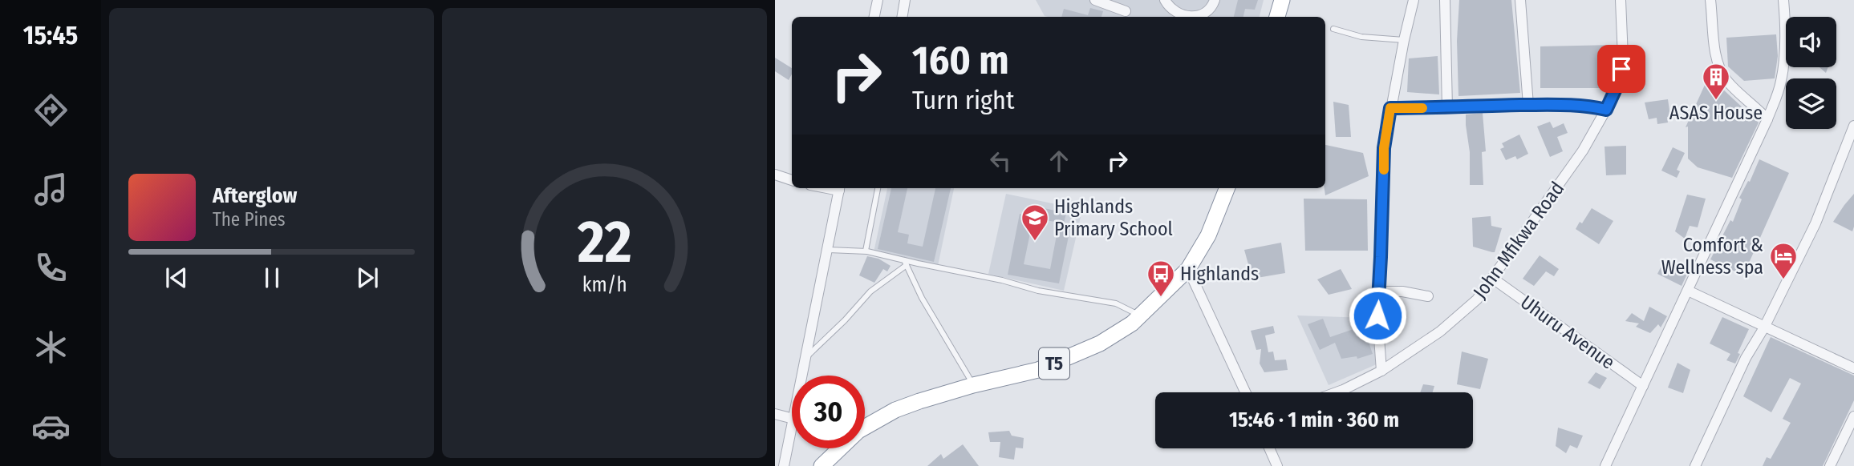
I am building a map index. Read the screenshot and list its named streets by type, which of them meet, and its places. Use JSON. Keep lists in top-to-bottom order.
{
  "streets": {
    "highway": ["T5"],
    "street": ["John Mfikwa Road", "Uhuru Avenue"]
  },
  "crossings": [
    ["John Mfikwa Road", "Uhuru Avenue"]
  ],
  "places": {
    "building": ["ASAS House"],
    "school or university": ["Highlands Primary School"],
    "hotel": ["Comfort & Wellness spa"],
    "bus stop": ["Highlands"]
  },
  "page": {
    "tabs": "15:45",
    "turn": ["160 m", "Turn right"],
    "song": ["Afterglow", "The Pines"],
    "limit": "30",
    "trip": "15:46 · 1 min · 360 m",
    "gauge": ["22", "km/h"]
  }
}
